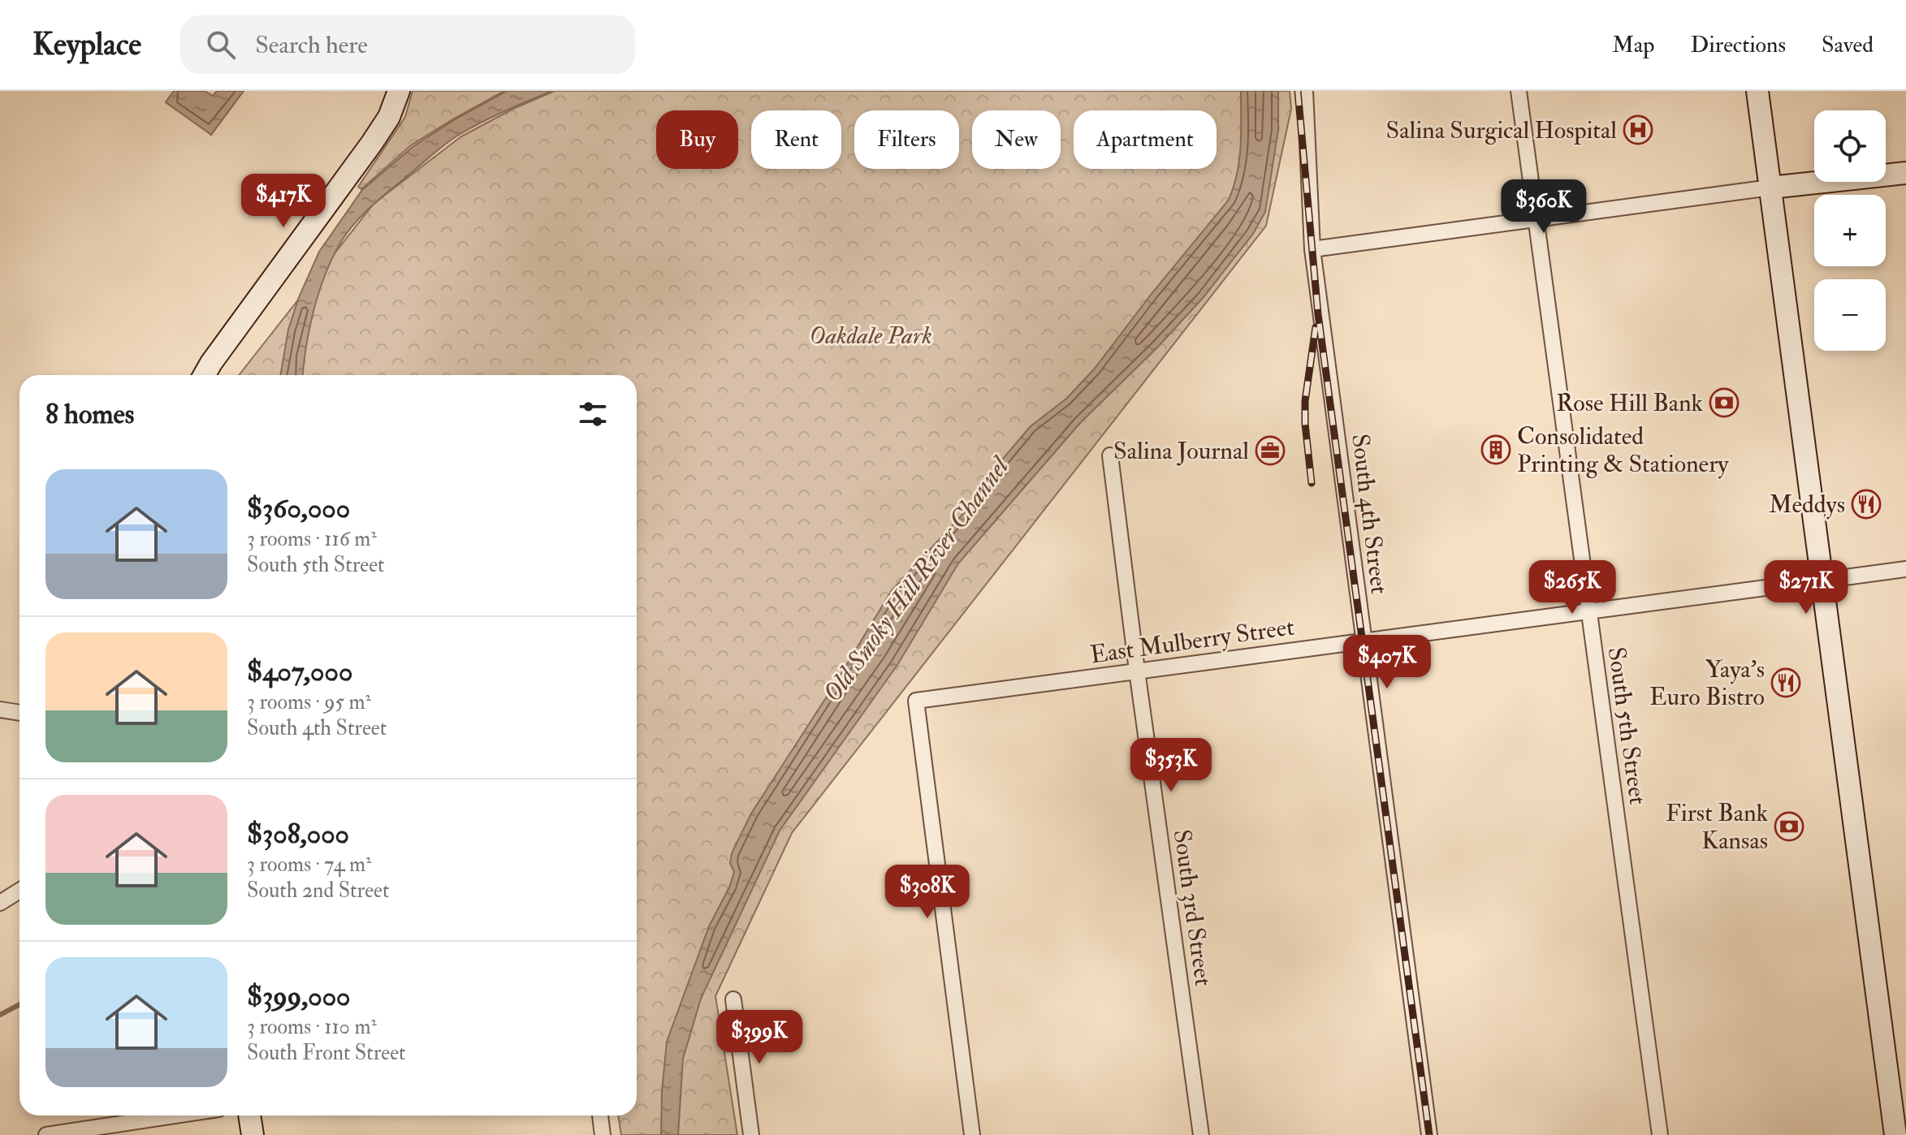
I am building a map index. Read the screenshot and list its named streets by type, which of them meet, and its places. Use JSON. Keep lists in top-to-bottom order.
{
  "streets": {
    "street": [
      "South 4th Street",
      "East Mulberry Street",
      "South 5th Street",
      "South 3rd Street"
    ]
  },
  "crossings": [
    ["South 4th Street", "East Mulberry Street"],
    ["East Mulberry Street", "South 5th Street"],
    ["East Mulberry Street", "South 3rd Street"]
  ],
  "water": ["Old Smoky Hill River Channel"],
  "parks": ["Oakdale Park"],
  "places": {
    "hospital": ["Salina Surgical Hospital"],
    "bank": ["Rose Hill Bank", "First Bank Kansas"],
    "building": ["Consolidated Printing & Stationery"],
    "office": ["Salina Journal"],
    "restaurant": ["Meddys", "Yaya's Euro Bistro"]
  },
  "page": {
    "header": "Keyplace",
    "search": "Search here",
    "nav": ["Map", "Directions", "Saved"],
    "map_buttons": ["+", "−"],
    "chip": [
      "Buy",
      "Rent",
      "Filters",
      "New",
      "Apartment"
    ],
    "price": [
      "$417K",
      "$360K",
      "$265K",
      "$271K",
      "$407K",
      "$353K",
      "$308K",
      "$399K"
    ],
    "heading": "8 homes",
    "list": [
      {
        "name": "$360,000",
        "note": "3 rooms · 116 m² · South 5th Street"
      },
      {
        "name": "$407,000",
        "note": "3 rooms · 95 m² · South 4th Street"
      },
      {
        "name": "$308,000",
        "note": "3 rooms · 74 m² · South 2nd Street"
      },
      {
        "name": "$399,000",
        "note": "3 rooms · 110 m² · South Front Street"
      }
    ]
  }
}
